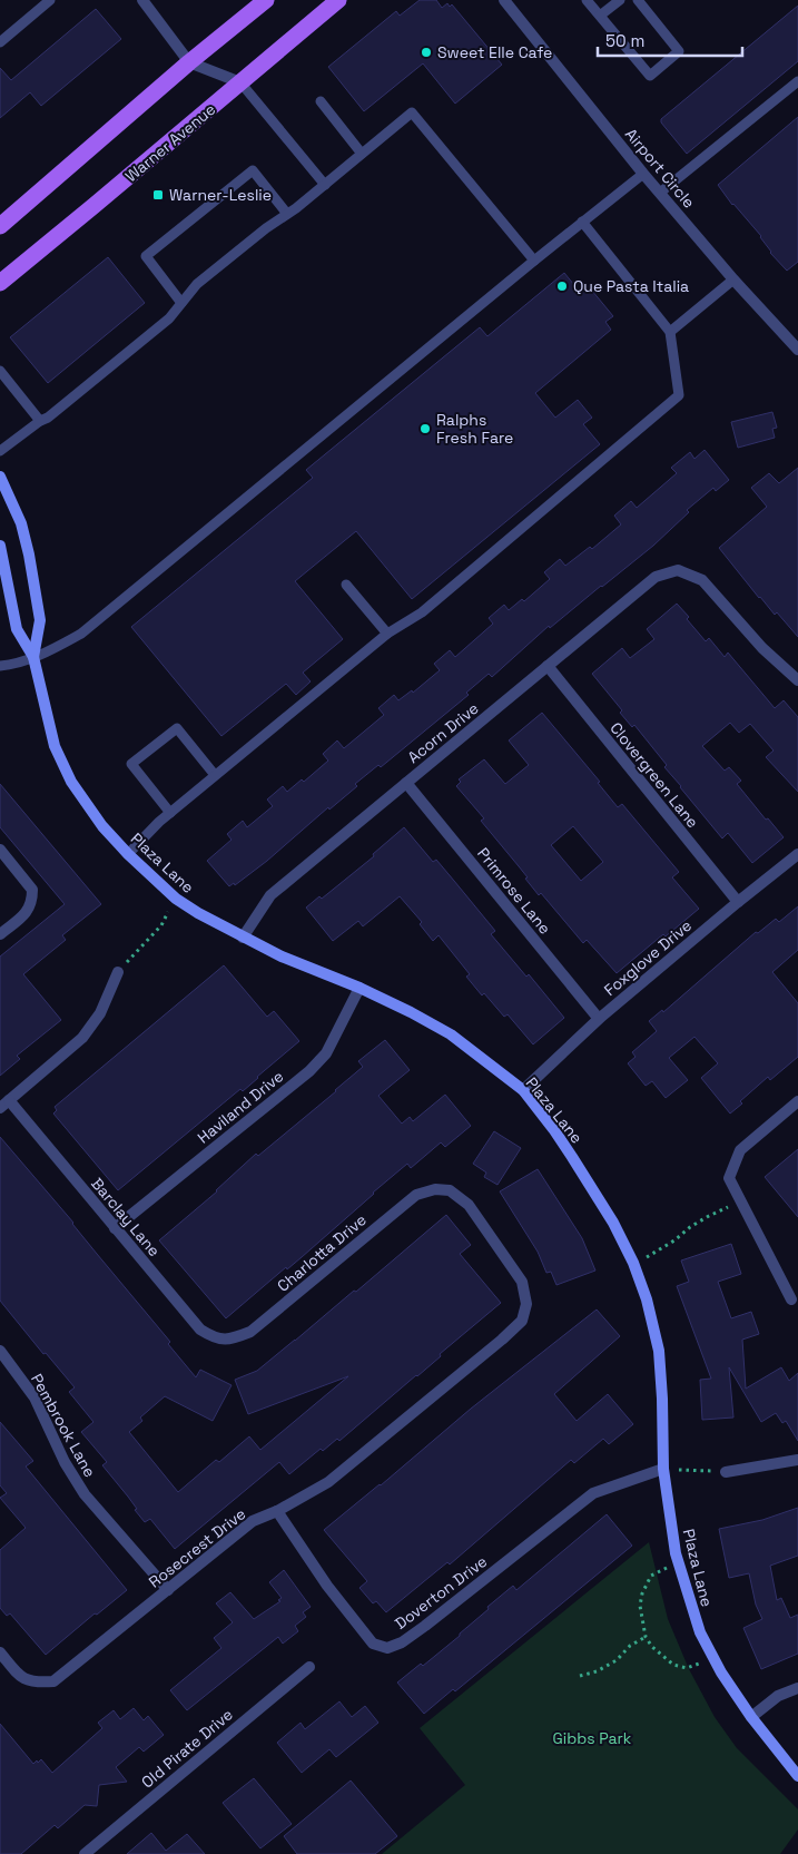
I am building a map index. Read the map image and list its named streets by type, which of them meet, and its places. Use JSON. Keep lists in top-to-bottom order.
{
  "streets": {
    "main road": ["Warner Avenue"],
    "street": [
      "Airport Circle",
      "Acorn Drive",
      "Clovergreen Lane",
      "Plaza Lane",
      "Primrose Lane",
      "Foxglove Drive",
      "Haviland Drive",
      "Barclay Lane",
      "Charlotta Drive",
      "Pembrook Lane",
      "Rosecrest Drive",
      "Doverton Drive",
      "Old Pirate Drive"
    ]
  },
  "crossings": [
    ["Acorn Drive", "Clovergreen Lane"],
    ["Acorn Drive", "Plaza Lane"],
    ["Acorn Drive", "Primrose Lane"],
    ["Clovergreen Lane", "Foxglove Drive"],
    ["Plaza Lane", "Foxglove Drive"],
    ["Plaza Lane", "Haviland Drive"],
    ["Plaza Lane", "Doverton Drive"],
    ["Primrose Lane", "Foxglove Drive"],
    ["Haviland Drive", "Barclay Lane"],
    ["Barclay Lane", "Charlotta Drive"],
    ["Charlotta Drive", "Rosecrest Drive"],
    ["Pembrook Lane", "Rosecrest Drive"],
    ["Rosecrest Drive", "Doverton Drive"]
  ],
  "parks": ["Gibbs Park"],
  "places": {
    "other": ["Sweet Elle Cafe", "Que Pasta Italia", "Ralphs Fresh Fare"],
    "transit": ["Warner-Leslie"]
  },
  "scale_bar": "50 m"
}
